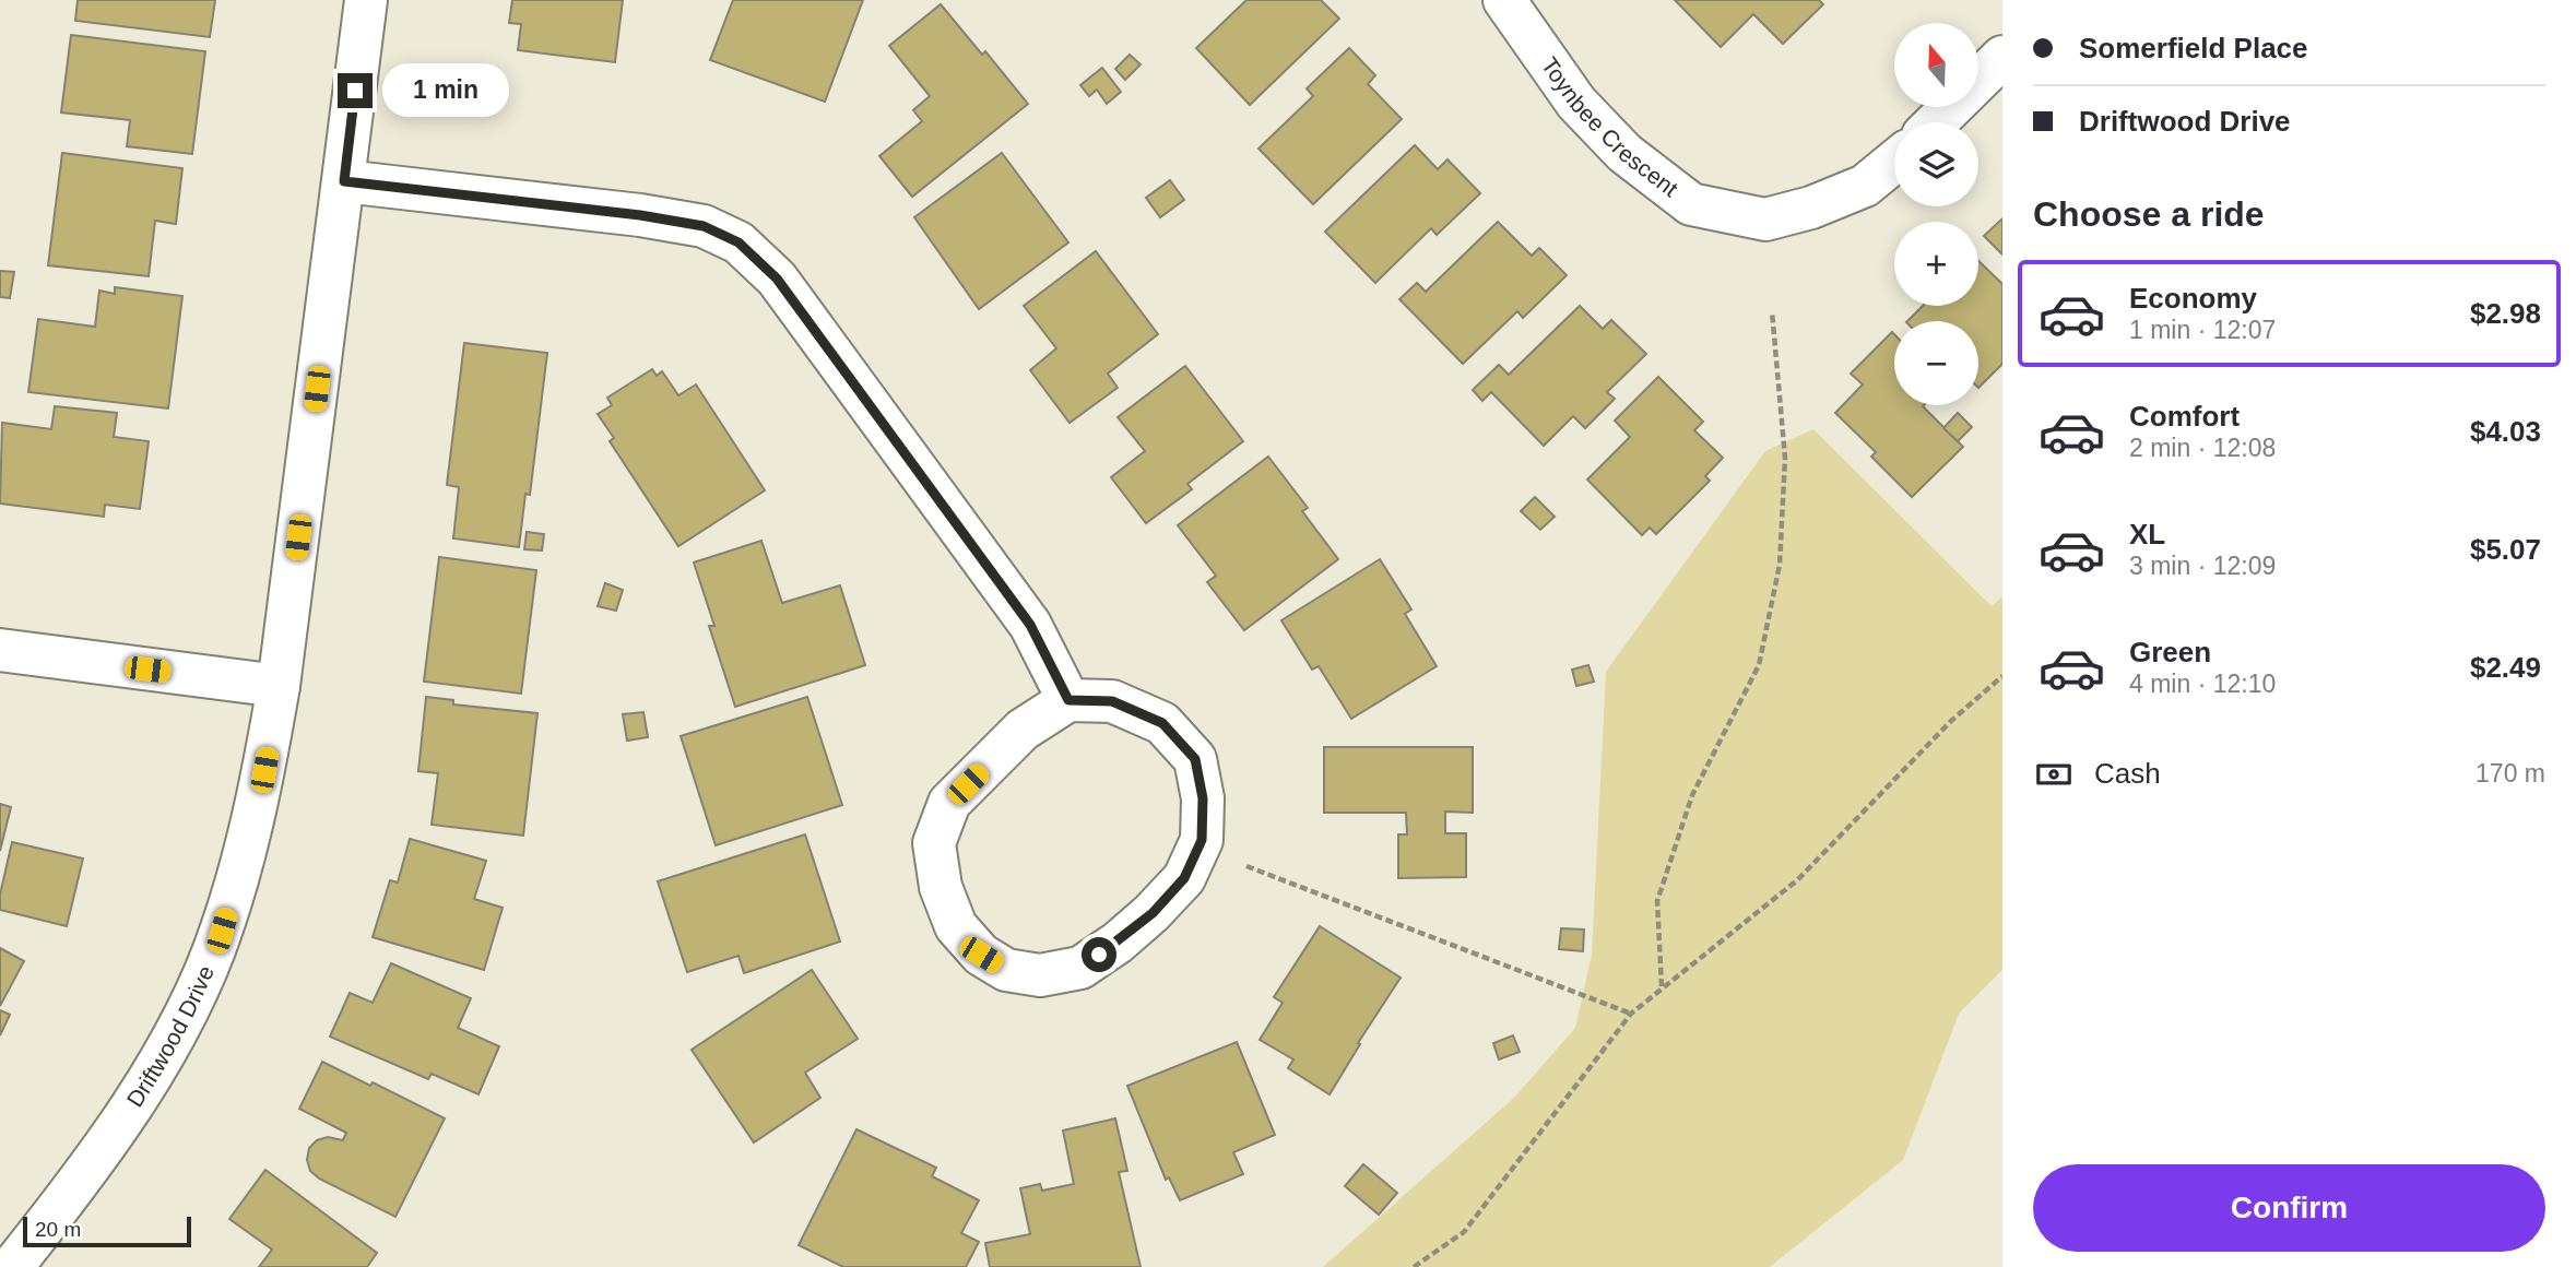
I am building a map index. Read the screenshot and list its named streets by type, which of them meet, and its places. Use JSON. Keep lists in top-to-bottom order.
{
  "streets": {
    "street": ["Toynbee Crescent", "Driftwood Drive"]
  },
  "scale_bar": "20 m",
  "north": "top",
  "page": {
    "banner": ["Somerfield Place", "Driftwood Drive"],
    "map_buttons": ["+", "−"],
    "bubble": "1 min",
    "heading": "Choose a ride",
    "list": [
      {
        "name": "Economy",
        "note": "1 min · 12:07",
        "value": "$2.98"
      },
      {
        "name": "Comfort",
        "note": "2 min · 12:08",
        "value": "$4.03"
      },
      {
        "name": "XL",
        "note": "3 min · 12:09",
        "value": "$5.07"
      },
      {
        "name": "Green",
        "note": "4 min · 12:10",
        "value": "$2.49"
      }
    ],
    "pay": ["Cash", "170 m"],
    "buttons": "Confirm",
    "scale": "20 m"
  }
}
